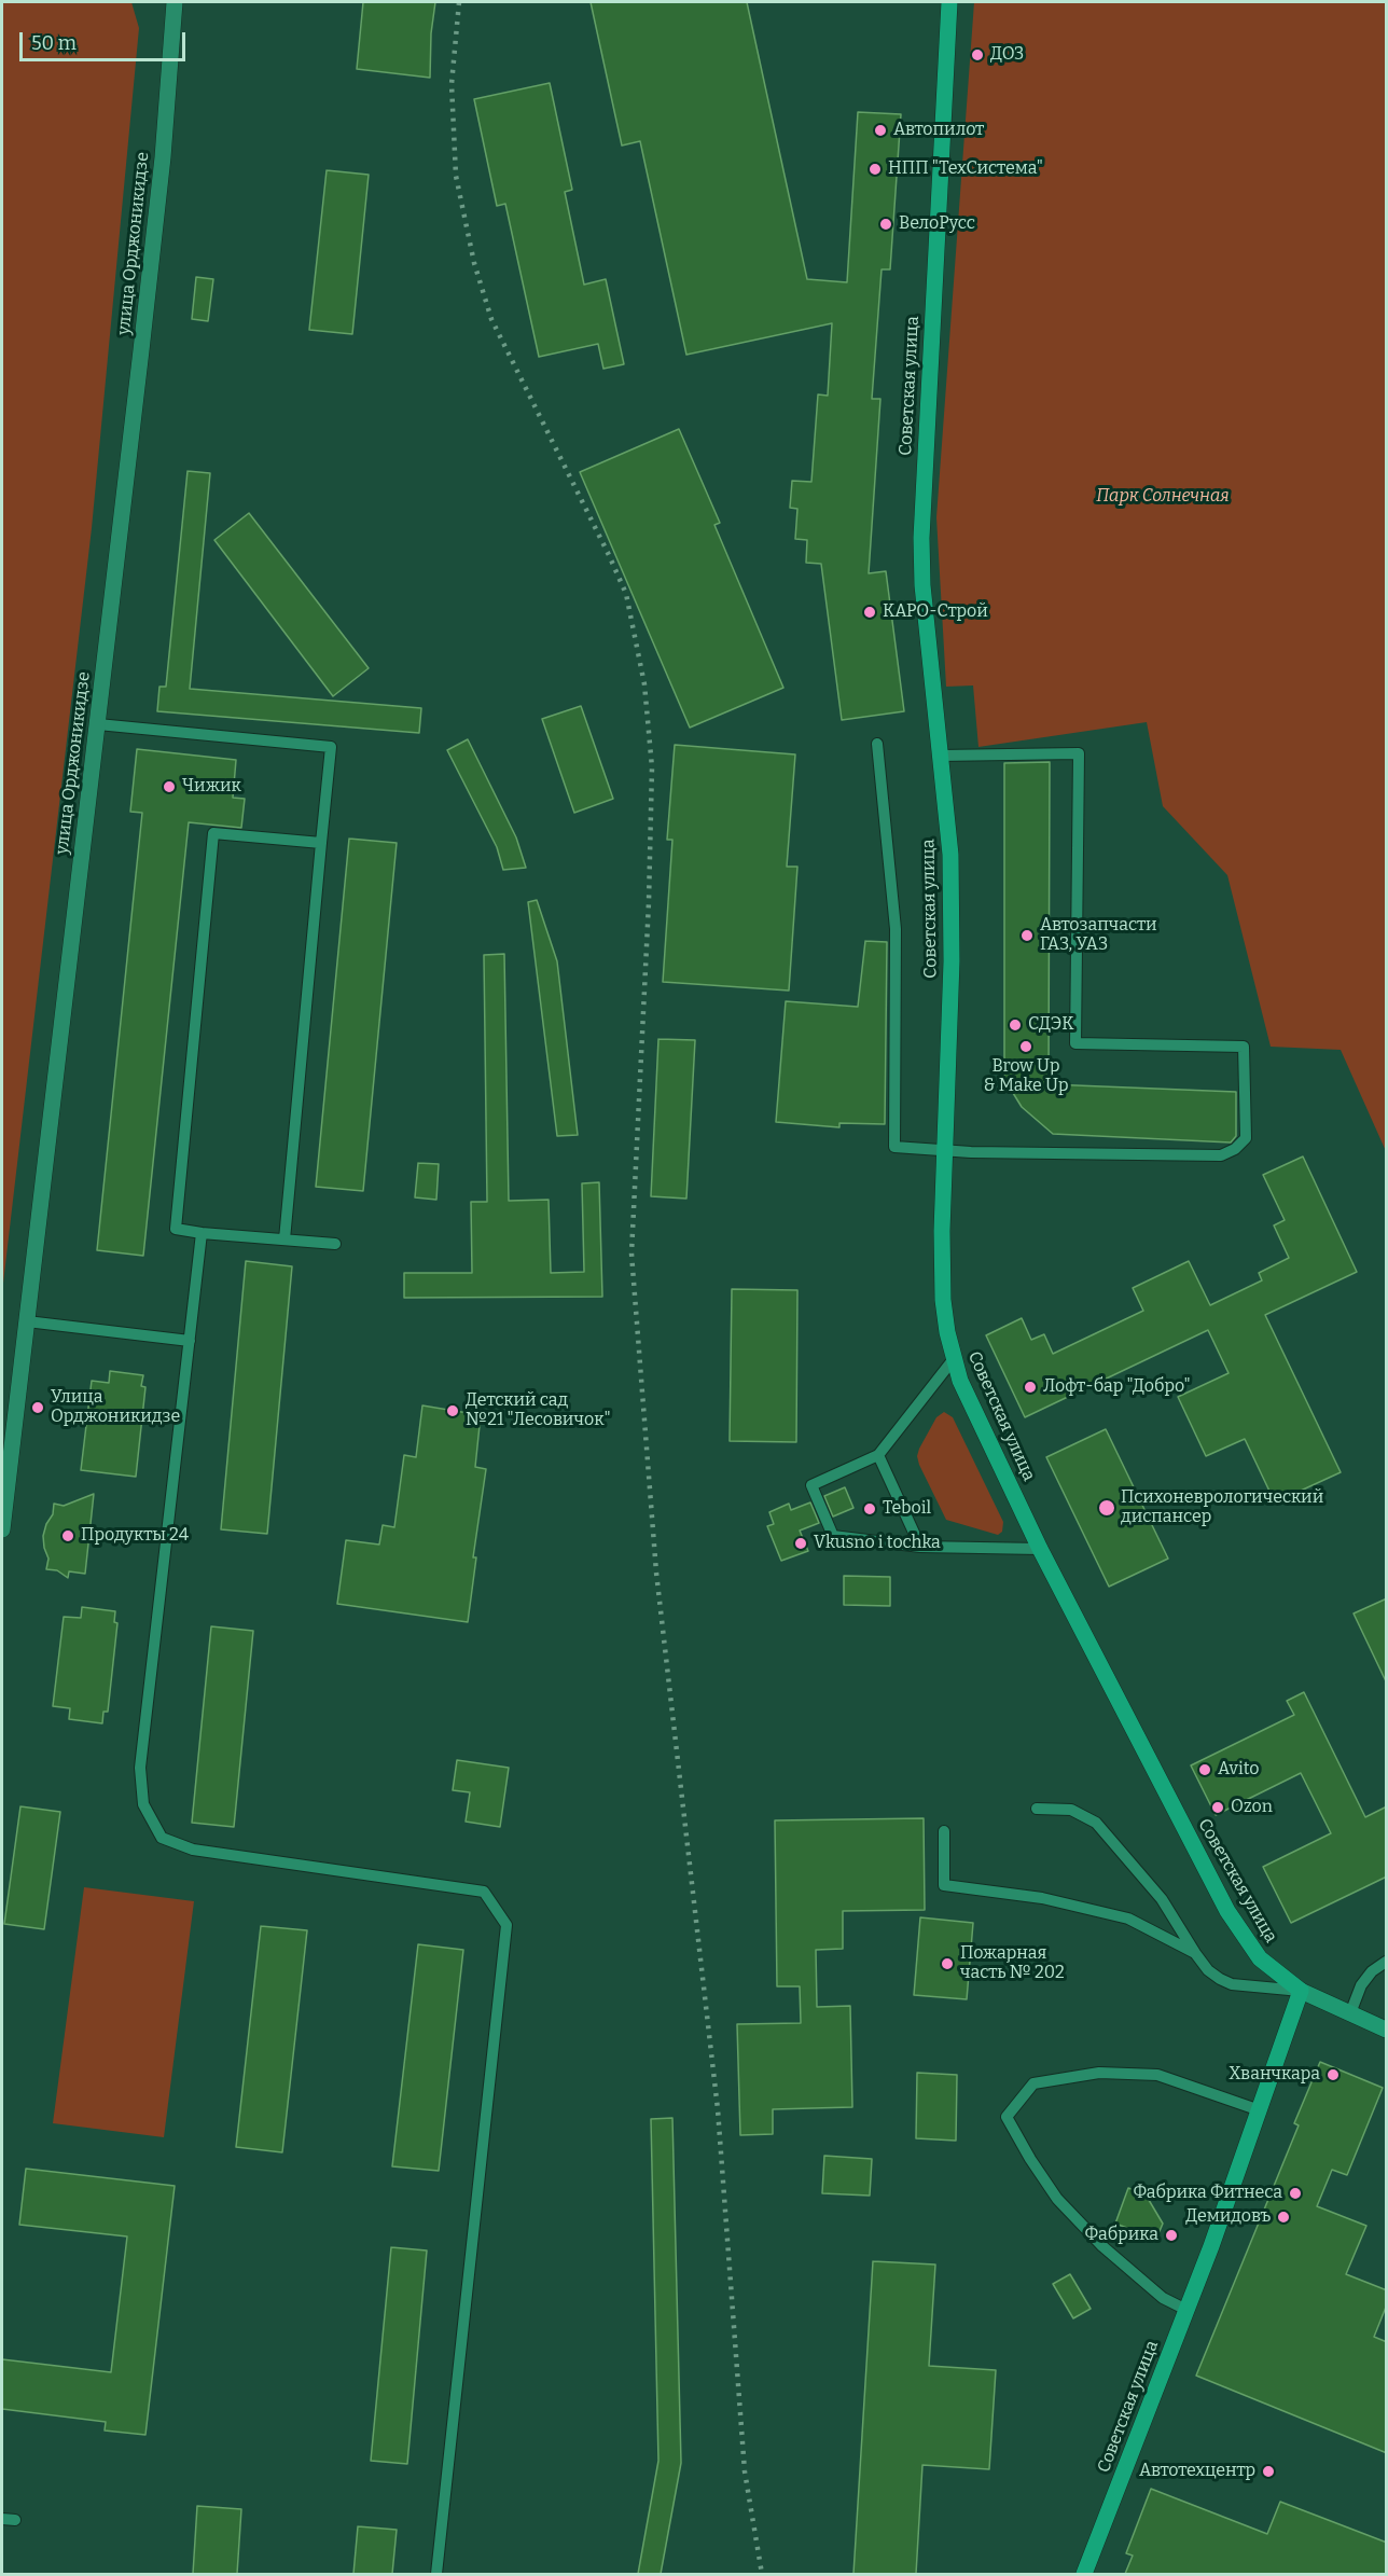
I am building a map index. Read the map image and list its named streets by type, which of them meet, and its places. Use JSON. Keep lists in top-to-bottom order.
{
  "streets": {
    "main road": ["Советская улица"],
    "street": ["улица Орджоникидзе"]
  },
  "parks": ["Парк Солнечная"],
  "places": [
    "ДОЗ",
    "Автопилот",
    "НПП \"ТехСистема\"",
    "ВелоРусс",
    "КАРО-Строй",
    "Чижик",
    "Автозапчасти ГАЗ, УАЗ",
    "СДЭК",
    "Brow Up & Make Up",
    "Лофт-бар \"Добро\"",
    "Улица Орджоникидзе",
    "Детский сад №21 \"Лесовичок\"",
    "Психоневрологический диспансер",
    "Teboil",
    "Продукты 24",
    "Vkusno i tochka",
    "Avito",
    "Ozon",
    "Пожарная часть № 202",
    "Хванчкара",
    "Фабрика Фитнеса",
    "Демидовъ",
    "Фабрика",
    "Автотехцентр"
  ],
  "scale_bar": "50 m"
}
